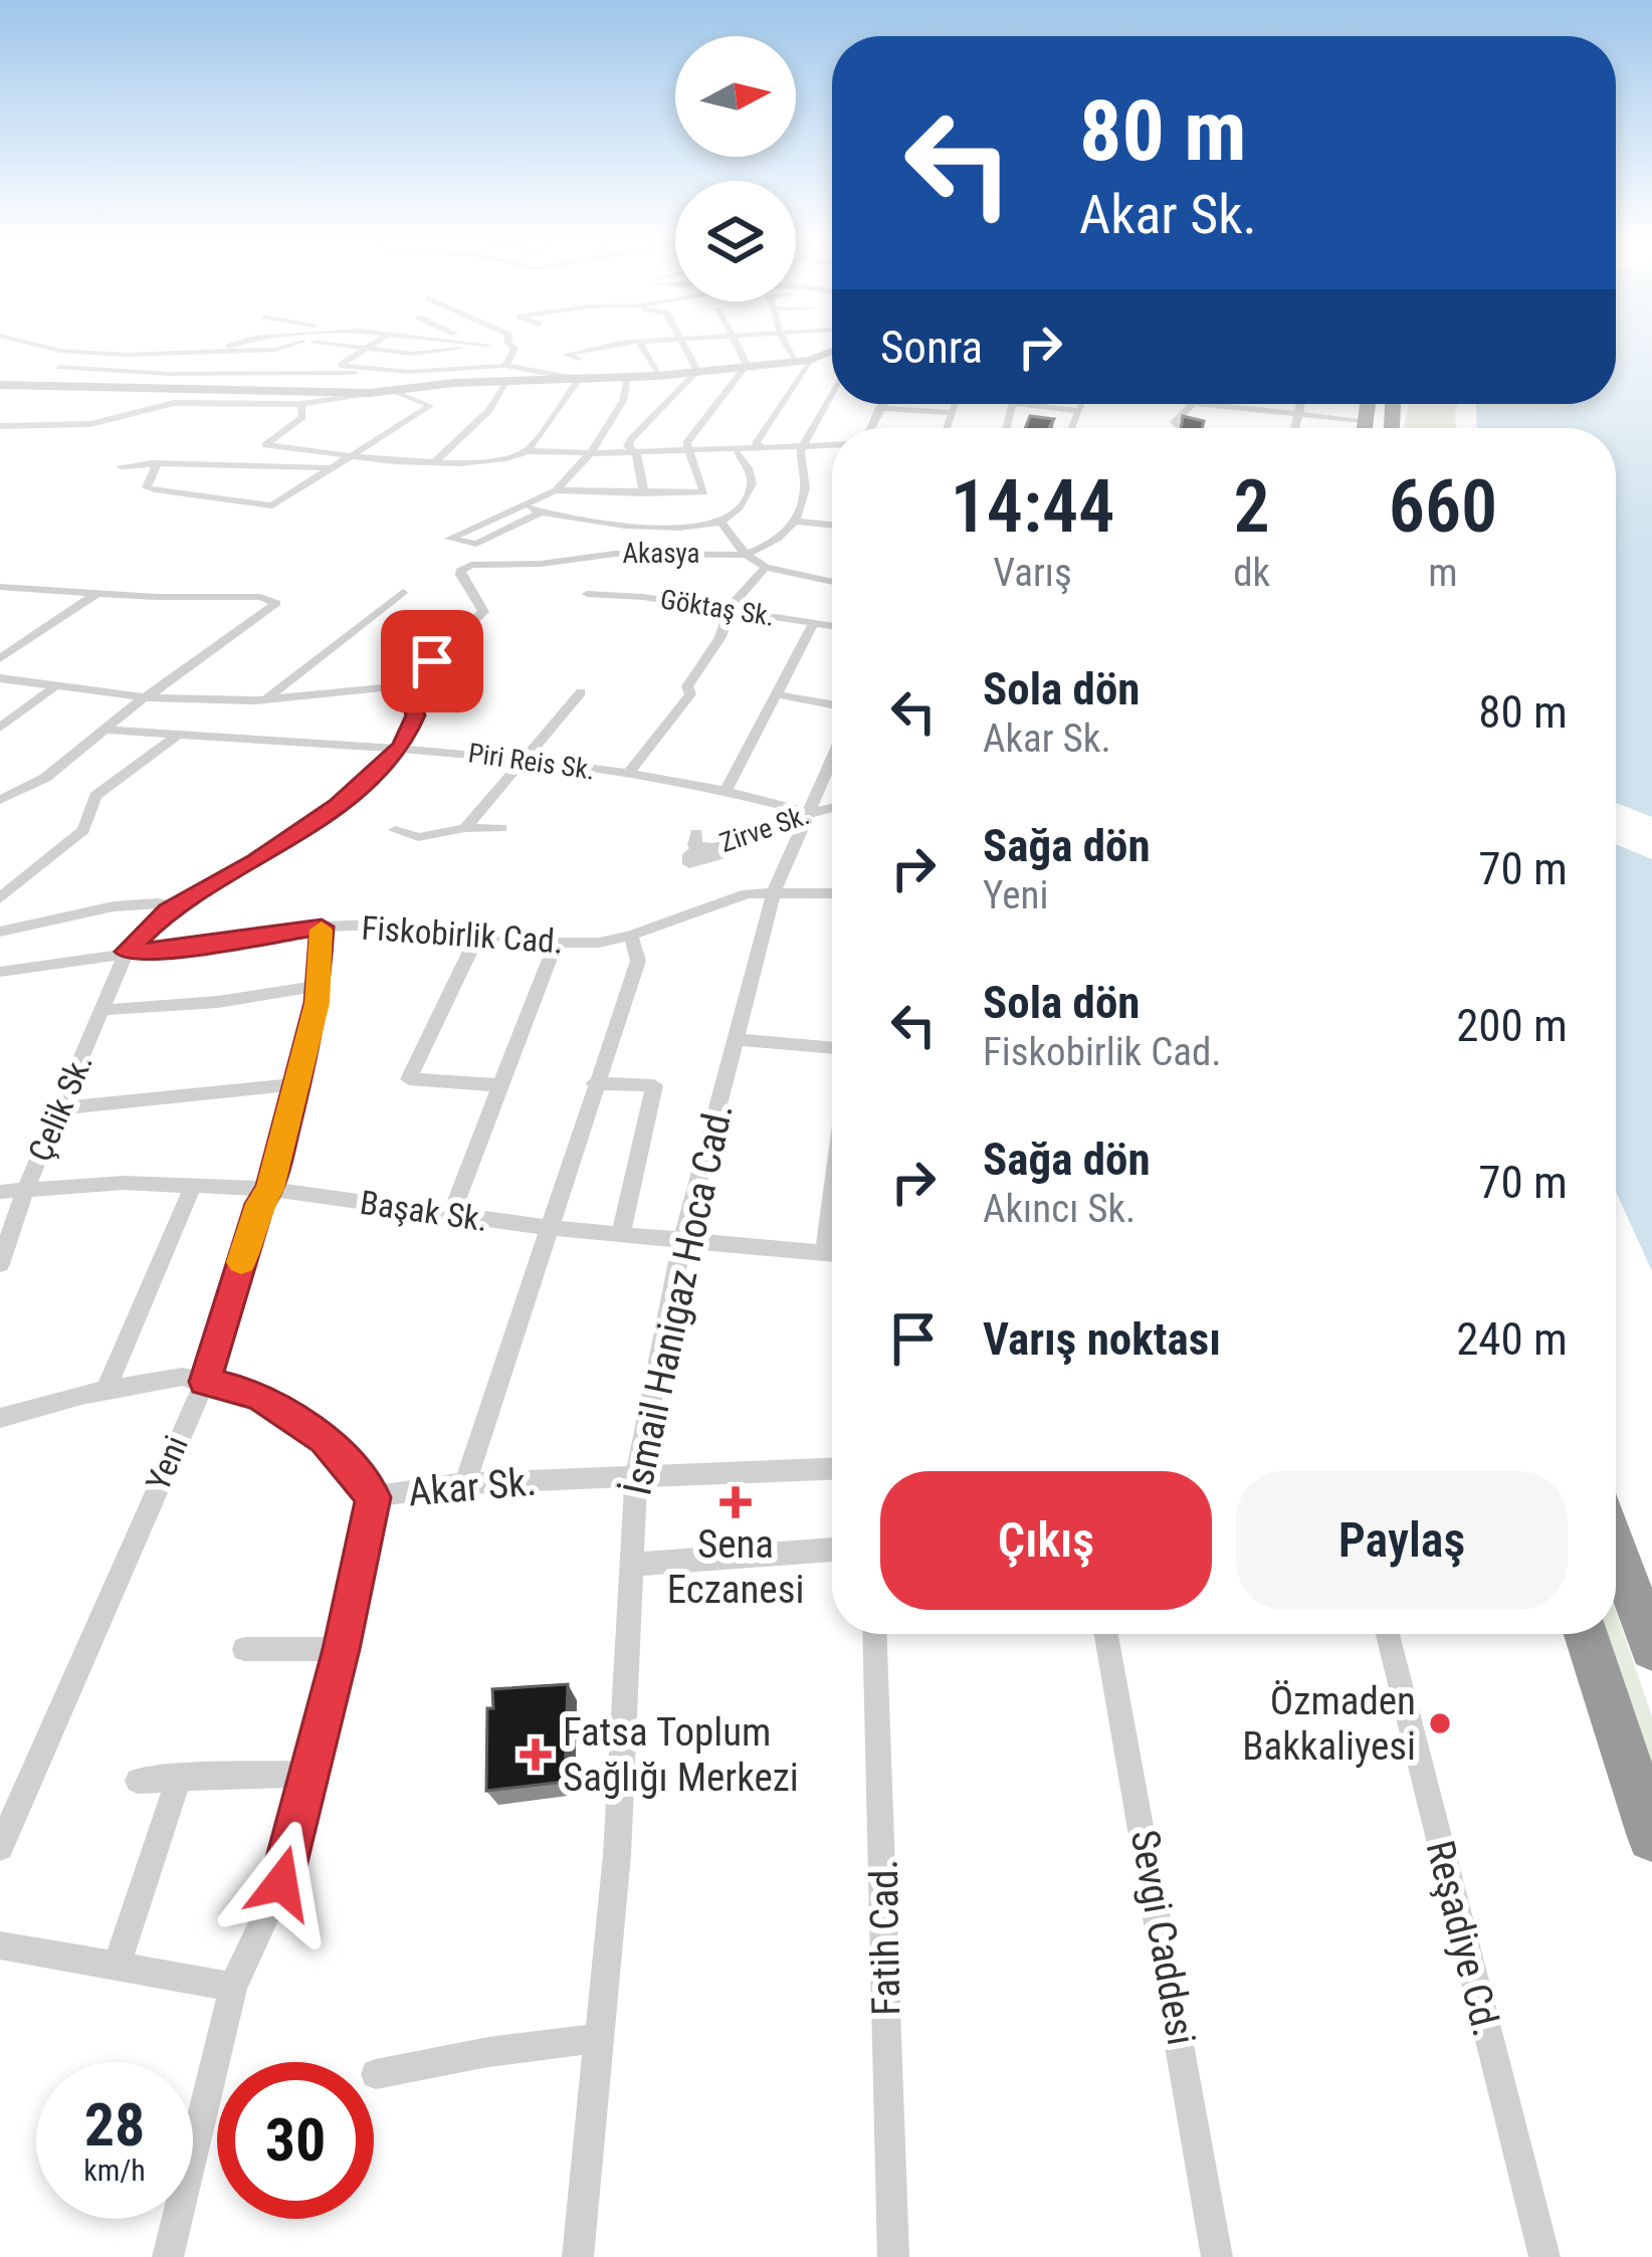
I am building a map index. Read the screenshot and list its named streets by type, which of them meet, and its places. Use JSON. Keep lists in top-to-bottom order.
{
  "streets": {
    "street": [
      "Akasya",
      "Göktaş Sk.",
      "Piri Reis Sk.",
      "Zirve Sk.",
      "Fiskobirlik Cad.",
      "Çelik Sk.",
      "Başak Sk.",
      "İsmail Hanigaz Hoca Cad.",
      "Yeni",
      "Akar Sk.",
      "Fatih Cad.",
      "Sevgi Caddesi",
      "Reşadiye Cd."
    ]
  },
  "crossings": [
    ["Piri Reis Sk.", "Zirve Sk."],
    ["Piri Reis Sk.", "İsmail Hanigaz Hoca Cad."],
    ["Zirve Sk.", "İsmail Hanigaz Hoca Cad."],
    ["Fiskobirlik Cad.", "Çelik Sk."],
    ["Fiskobirlik Cad.", "İsmail Hanigaz Hoca Cad."],
    ["Fiskobirlik Cad.", "Yeni"],
    ["Çelik Sk.", "Başak Sk."],
    ["Başak Sk.", "İsmail Hanigaz Hoca Cad."],
    ["Başak Sk.", "Yeni"],
    ["İsmail Hanigaz Hoca Cad.", "Akar Sk."],
    ["Yeni", "Akar Sk."]
  ],
  "places": {
    "health": ["Sena Eczanesi", "Fatsa Toplum Sağlığı Merkezi"],
    "other": ["Özmaden Bakkaliyesi"]
  },
  "north": "right",
  "page": {
    "turn": ["80 m", "Akar Sk."],
    "then": "Sonra",
    "eta": [
      "14:44",
      "Varış",
      "2",
      "dk",
      "660",
      "m"
    ],
    "list": [
      {
        "name": "Sola dön",
        "note": "Akar Sk.",
        "value": "80 m"
      },
      {
        "name": "Sağa dön",
        "note": "Yeni",
        "value": "70 m"
      },
      {
        "name": "Sola dön",
        "note": "Fiskobirlik Cad.",
        "value": "200 m"
      },
      {
        "name": "Sağa dön",
        "note": "Akıncı Sk.",
        "value": "70 m"
      },
      {
        "name": "Varış noktası",
        "value": "240 m"
      }
    ],
    "buttons": ["Çıkış", "Paylaş"],
    "speed": "28 km/h",
    "limit": "30"
  }
}
